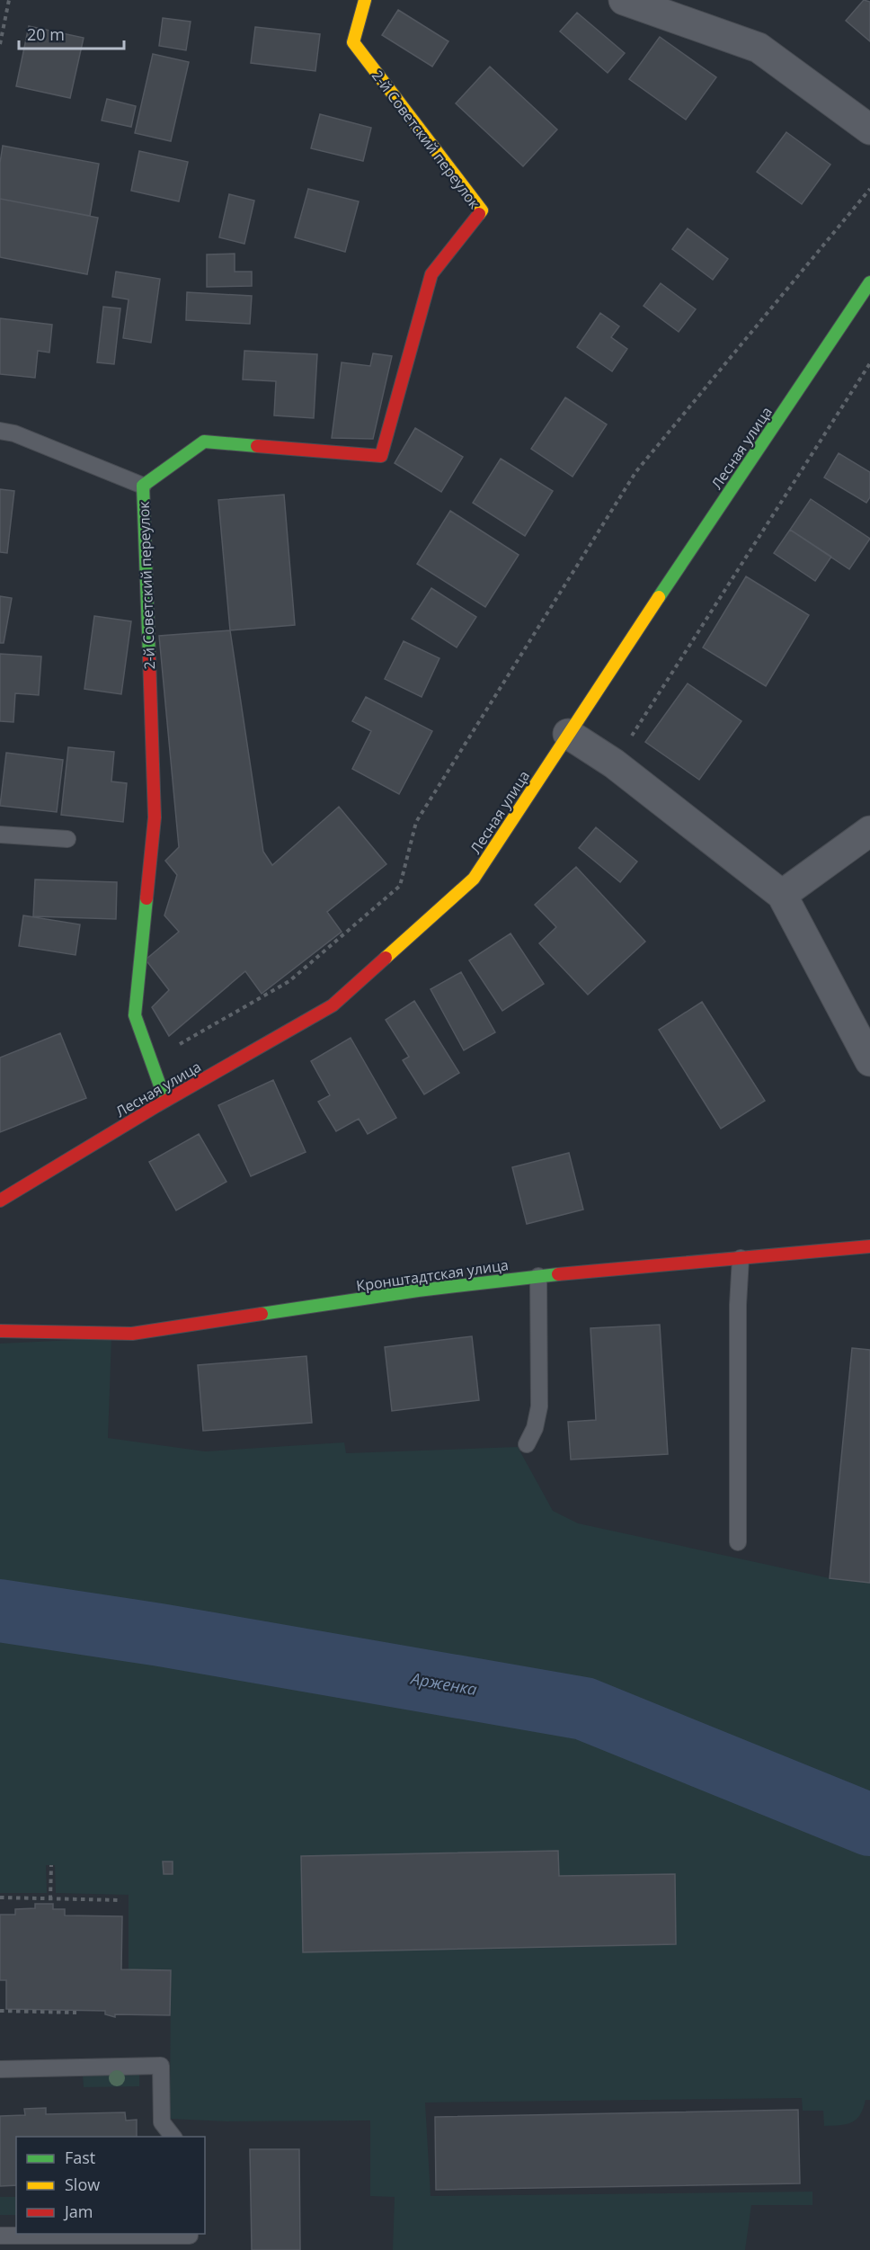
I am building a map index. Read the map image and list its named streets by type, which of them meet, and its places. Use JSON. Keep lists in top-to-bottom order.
{
  "streets": {
    "street": ["2-й Советский переулок", "Лесная улица", "Кронштадтская улица"]
  },
  "crossings": [
    ["2-й Советский переулок", "Лесная улица"]
  ],
  "water": ["Арженка"],
  "legend": ["Fast", "Slow", "Jam"],
  "scale_bar": "20 m"
}
